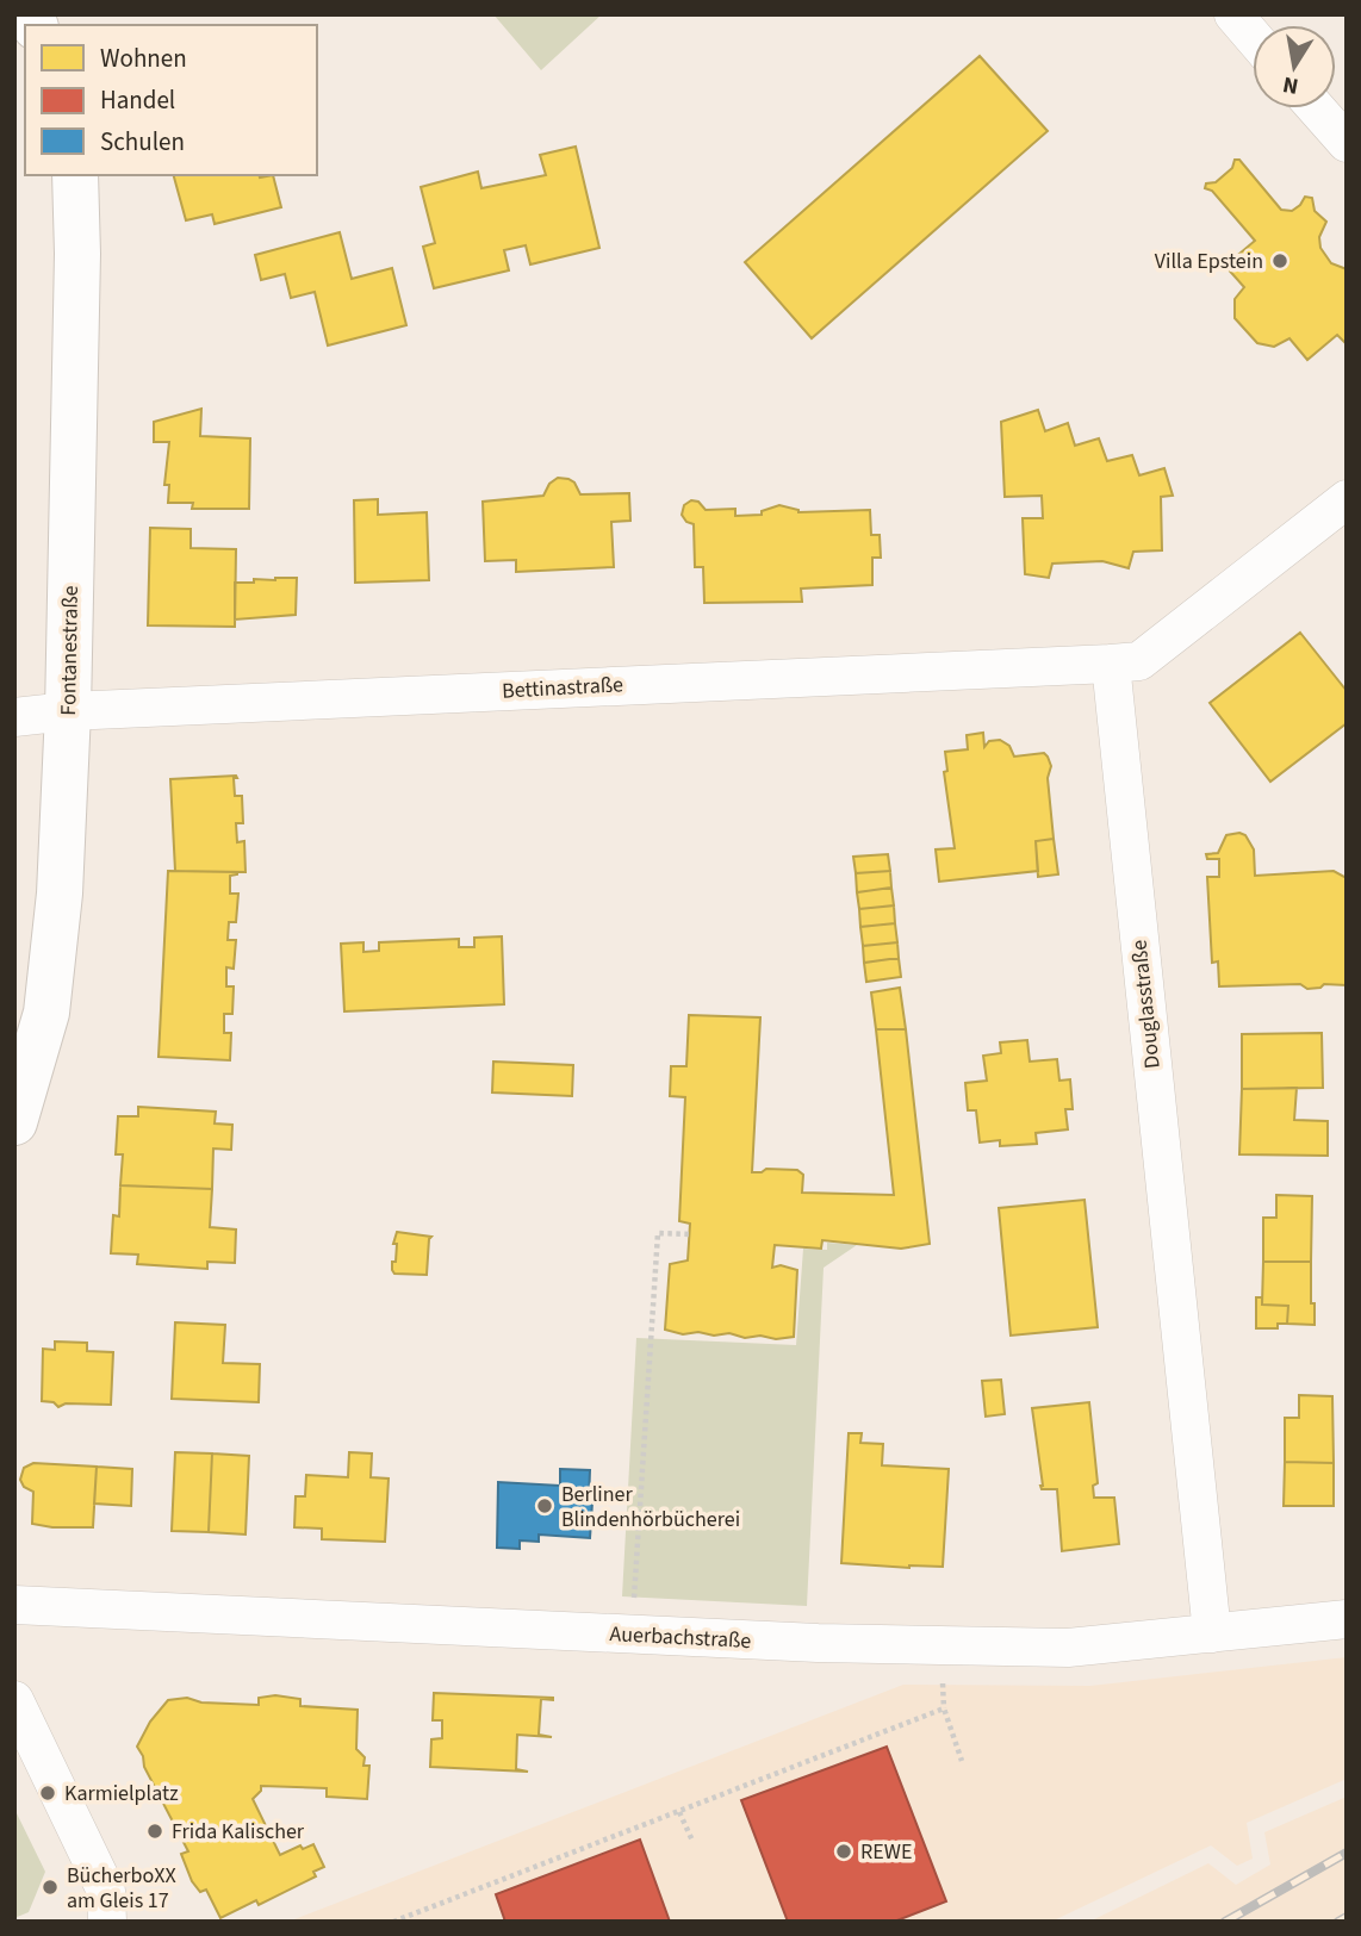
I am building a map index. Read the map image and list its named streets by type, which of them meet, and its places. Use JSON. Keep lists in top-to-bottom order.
{
  "streets": {
    "street": [
      "Fontanestraße",
      "Bettinastraße",
      "Douglasstraße",
      "Auerbachstraße"
    ]
  },
  "crossings": [
    ["Fontanestraße", "Bettinastraße"],
    ["Bettinastraße", "Douglasstraße"],
    ["Douglasstraße", "Auerbachstraße"]
  ],
  "places": [
    "Villa Epstein",
    "Berliner Blindenhörbücherei",
    "Karmielplatz",
    "Frida Kalischer",
    "REWE",
    "BücherboXX am Gleis 17"
  ],
  "legend": ["Wohnen", "Handel", "Schulen"],
  "north": "bottom"
}
